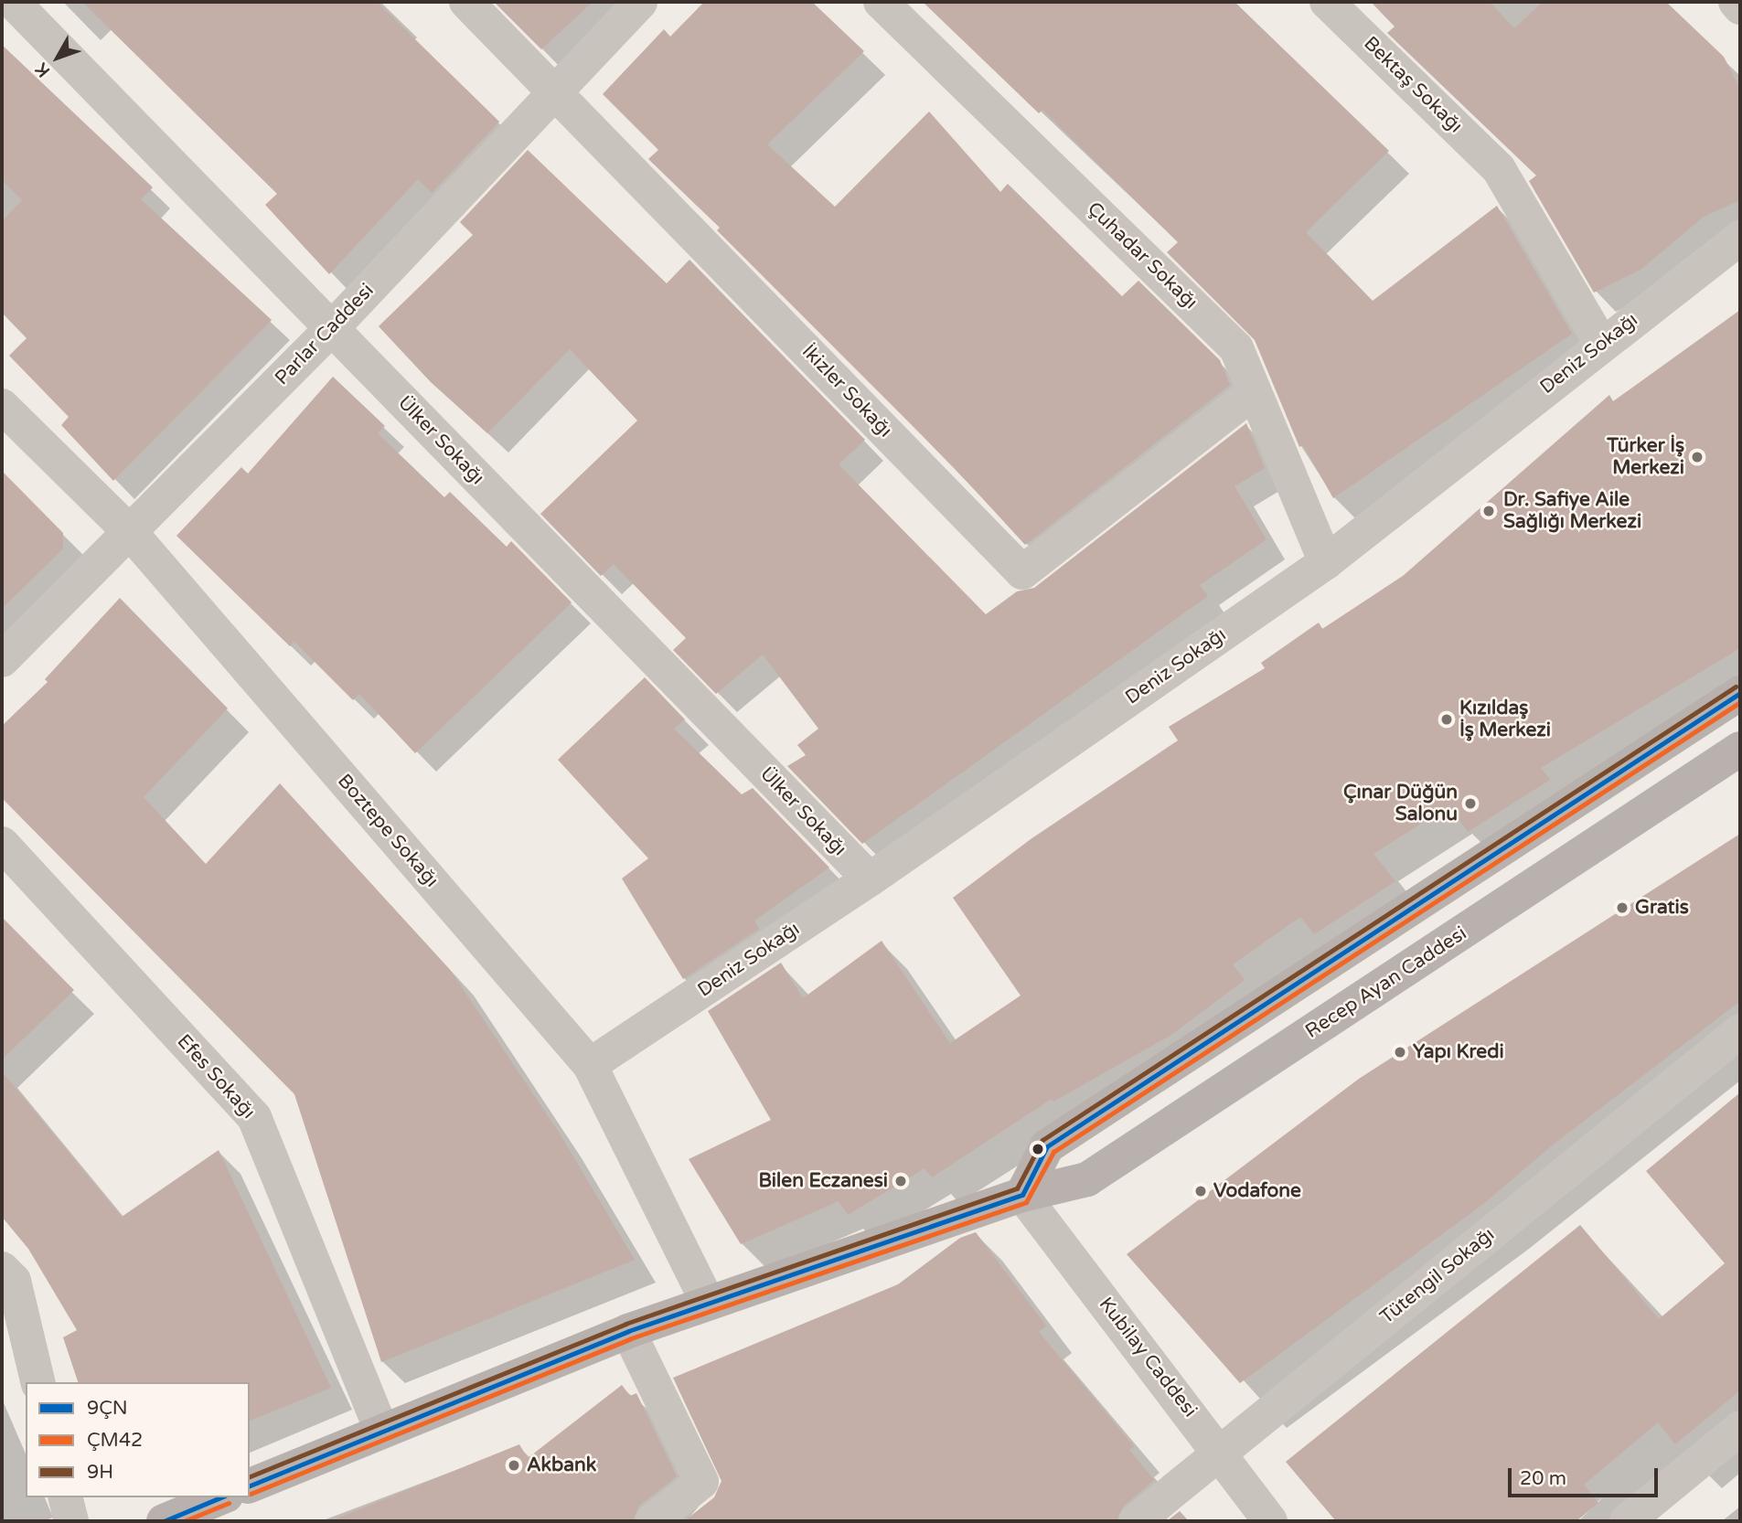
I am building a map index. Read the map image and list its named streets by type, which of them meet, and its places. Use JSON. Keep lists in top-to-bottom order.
{
  "streets": {
    "main road": ["Recep Ayan Caddesi"],
    "street": [
      "Bektaş Sokağı",
      "Çuhadar Sokağı",
      "Parlar Caddesi",
      "Deniz Sokağı",
      "İkizler Sokağı",
      "Ülker Sokağı",
      "Boztepe Sokağı",
      "Efes Sokağı",
      "Tütengil Sokağı",
      "Kubilay Caddesi"
    ]
  },
  "crossings": [
    ["Bektaş Sokağı", "Deniz Sokağı"],
    ["Çuhadar Sokağı", "Deniz Sokağı"],
    ["Çuhadar Sokağı", "İkizler Sokağı"],
    ["Parlar Caddesi", "İkizler Sokağı"],
    ["Parlar Caddesi", "Ülker Sokağı"],
    ["Parlar Caddesi", "Boztepe Sokağı"],
    ["Deniz Sokağı", "Ülker Sokağı"],
    ["Deniz Sokağı", "Boztepe Sokağı"],
    ["Boztepe Sokağı", "Recep Ayan Caddesi"],
    ["Recep Ayan Caddesi", "Efes Sokağı"],
    ["Recep Ayan Caddesi", "Kubilay Caddesi"],
    ["Tütengil Sokağı", "Kubilay Caddesi"]
  ],
  "places": [
    "Türker İş Merkezi",
    "Dr. Safiye Aile Sağlığı Merkezi",
    "Kızıldaş İş Merkezi",
    "Çınar Düğün Salonu",
    "Gratis",
    "Yapı Kredi",
    "Bilen Eczanesi",
    "Vodafone",
    "Akbank"
  ],
  "lines": ["transit line 9H", "transit line 9ÇN", "transit line ÇM42"],
  "legend": ["9ÇN", "ÇM42", "9H"],
  "scale_bar": "20 m",
  "north": "bottom left"
}
